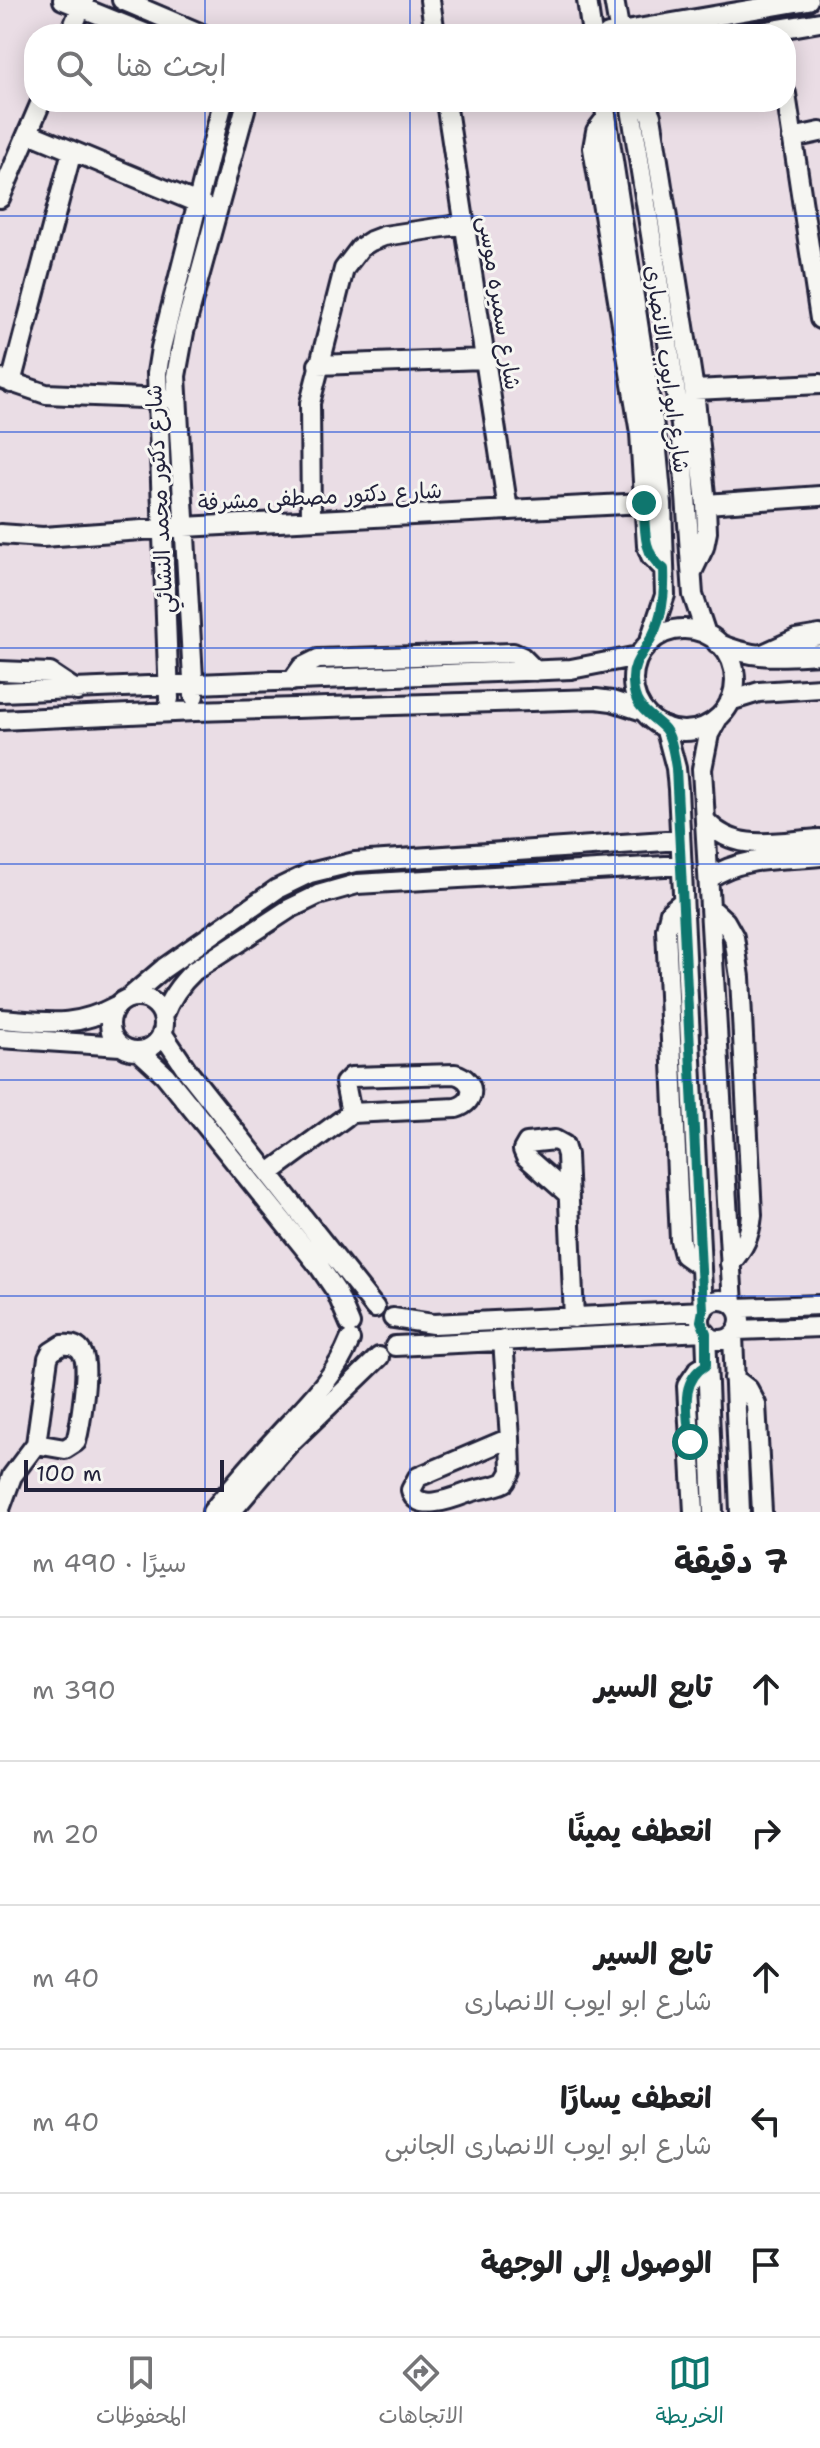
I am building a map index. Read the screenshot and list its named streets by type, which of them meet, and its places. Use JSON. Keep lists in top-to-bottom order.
{
  "streets": {
    "street": [
      "شارع سميره موسى",
      "شارع ابو ايوب الانصارى",
      "شارع دكتور مصطفى مشرفة",
      "شارع دكتور محمد النشائي"
    ]
  },
  "crossings": [
    ["شارع سميره موسى", "شارع دكتور مصطفى مشرفة"],
    ["شارع دكتور مصطفى مشرفة", "شارع دكتور محمد النشائي"]
  ],
  "scale_bar": "100 m",
  "page": {
    "search": "ابحث هنا",
    "scale": "100 m",
    "heading": ["7 دقيقة", "سيرًا · 490 m"],
    "list": [
      ["تابع السير", "390 m"],
      ["انعطف يمينًا", "20 m"],
      ["تابع السير", "شارع ابو ايوب الانصارى", "40 m"],
      ["انعطف يسارًا", "شارع ابو ايوب الانصارى الجانبى", "40 m"],
      "الوصول إلى الوجهة"
    ],
    "nav": ["الخريطة", "الاتجاهات", "المحفوظات"]
  }
}
